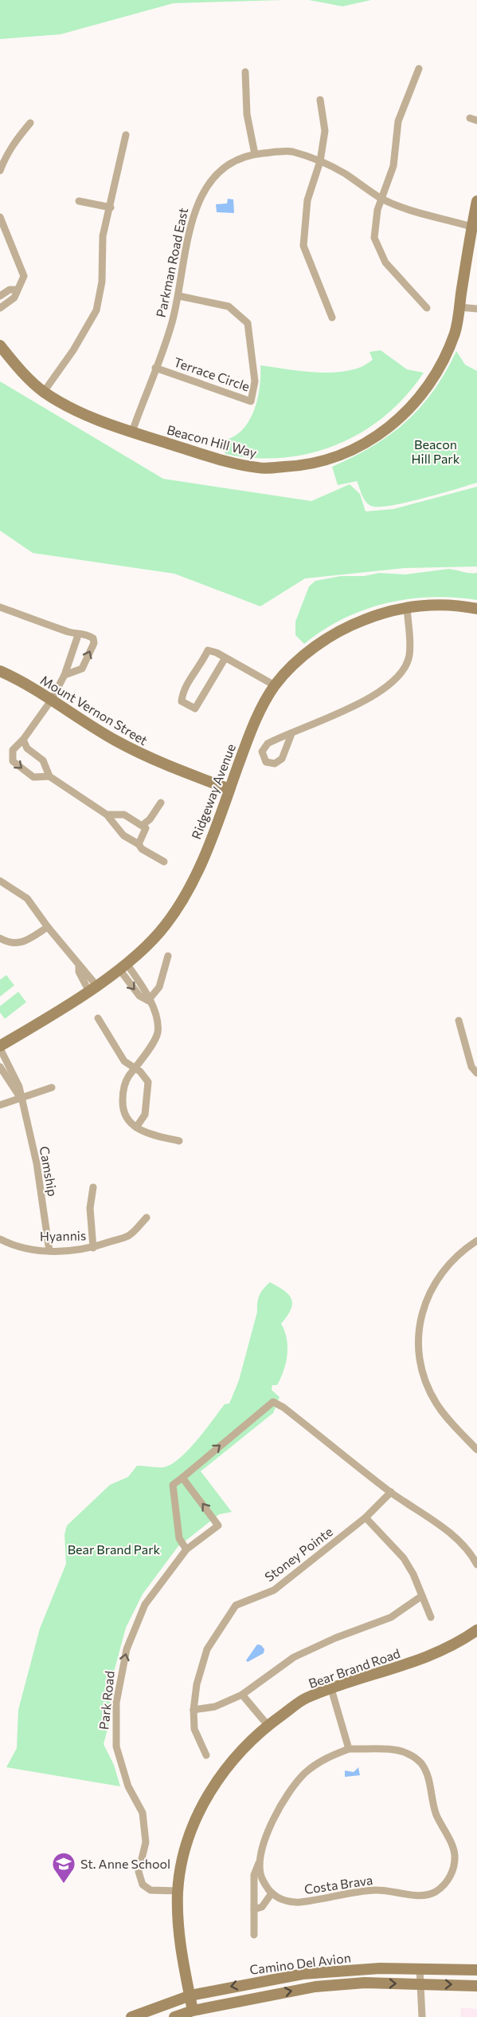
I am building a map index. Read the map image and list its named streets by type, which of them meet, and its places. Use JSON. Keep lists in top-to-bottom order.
{
  "streets": {
    "street": [
      "Parkman Road East",
      "Terrace Circle",
      "Beacon Hill Way",
      "Mount Vernon Street",
      "Ridgeway Avenue",
      "Camship",
      "Hyannis",
      "Stoney Pointe",
      "Bear Brand Road",
      "Park Road",
      "Costa Brava",
      "Camino Del Avion"
    ]
  },
  "crossings": [
    ["Parkman Road East", "Terrace Circle"],
    ["Parkman Road East", "Beacon Hill Way"],
    ["Mount Vernon Street", "Ridgeway Avenue"],
    ["Ridgeway Avenue", "Camship"],
    ["Camship", "Hyannis"],
    ["Bear Brand Road", "Park Road"],
    ["Bear Brand Road", "Camino Del Avion"]
  ],
  "one_way": ["Park Road"],
  "parks": ["Beacon Hill Park", "Bear Brand Park"],
  "places": {
    "school or university": ["St. Anne School"]
  }
}
